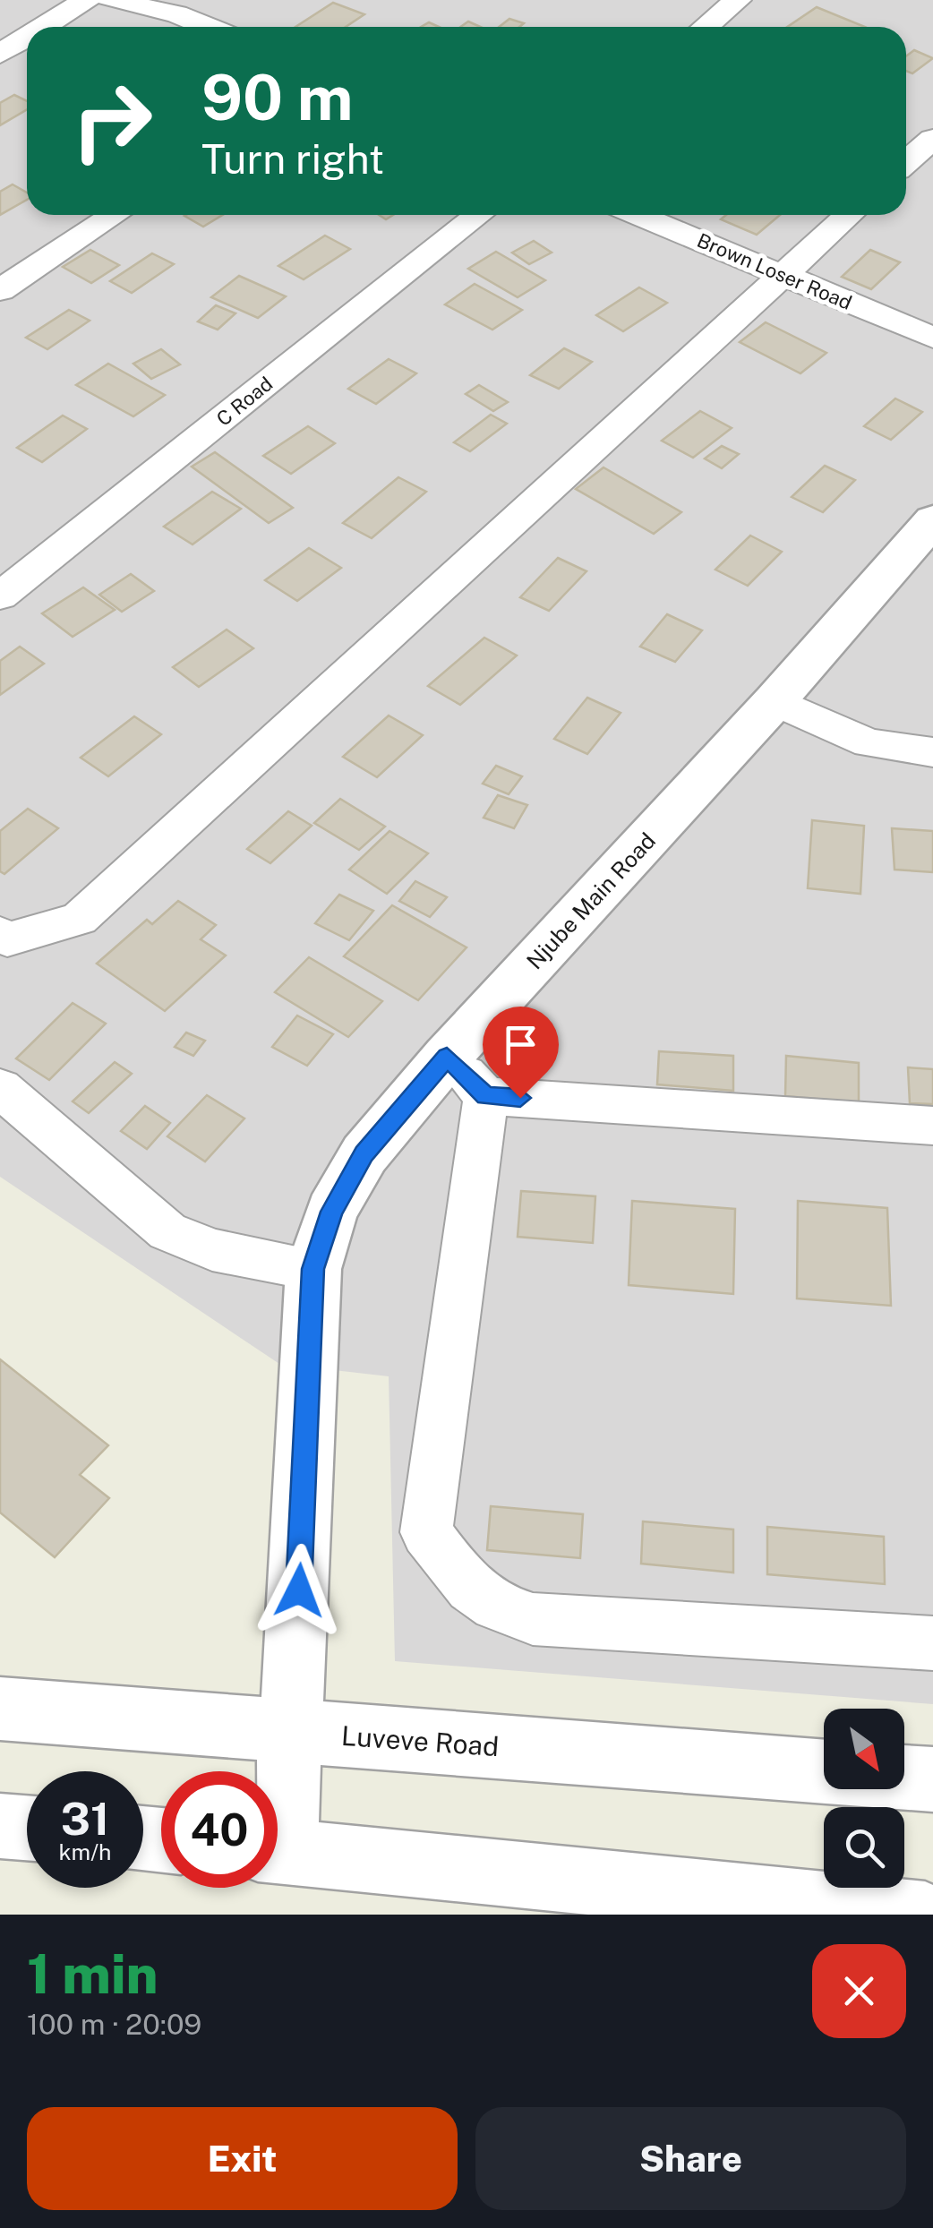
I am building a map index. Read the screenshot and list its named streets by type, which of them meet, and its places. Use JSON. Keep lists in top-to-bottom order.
{
  "streets": {
    "street": [
      "Brown Loser Road",
      "C Road",
      "Njube Main Road",
      "Luveve Road"
    ]
  },
  "crossings": [
    ["Njube Main Road", "Luveve Road"]
  ],
  "north": "bottom right",
  "page": {
    "turn": ["90 m", "Turn right"],
    "speed": "31 km/h",
    "limit": "40",
    "heading": ["1 min", "100 m · 20:09"],
    "buttons": ["Exit", "Share"]
  }
}
